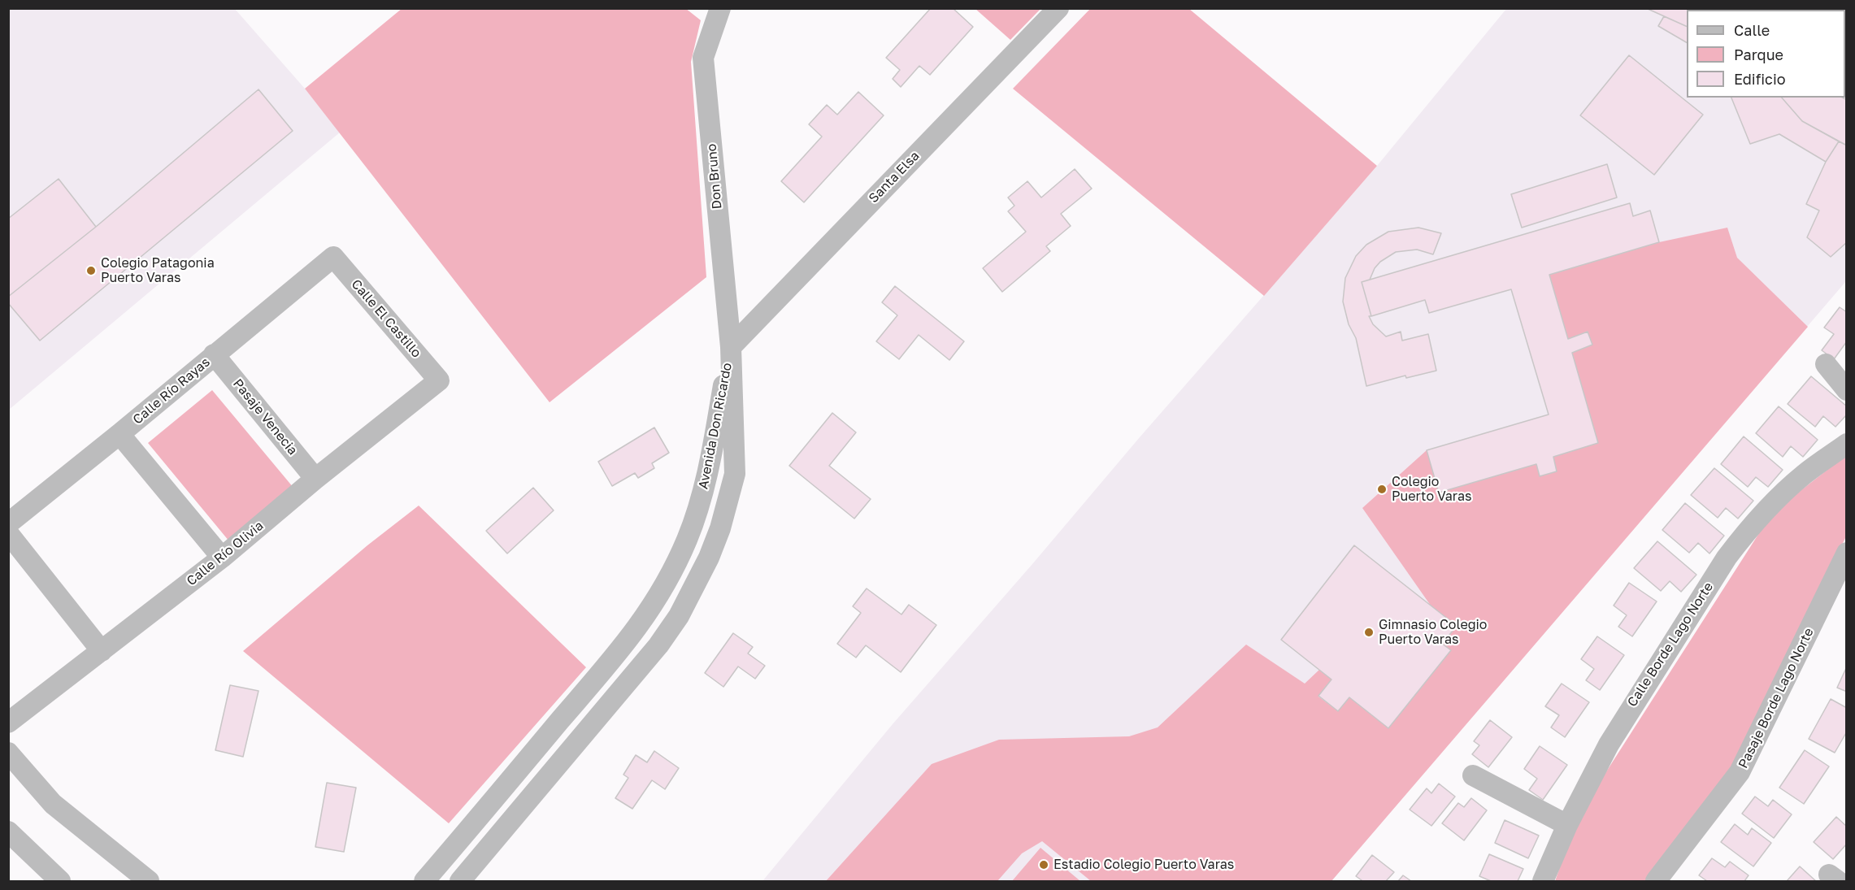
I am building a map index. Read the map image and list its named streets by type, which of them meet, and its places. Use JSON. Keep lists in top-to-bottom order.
{
  "streets": {
    "street": [
      "Don Bruno",
      "Santa Elsa",
      "Calle El Castillo",
      "Calle Río Rayas",
      "Pasaje Venecia",
      "Avenida Don Ricardo",
      "Calle Río Olivia",
      "Calle Borde Lago Norte",
      "Pasaje Borde Lago Norte"
    ]
  },
  "crossings": [
    ["Don Bruno", "Santa Elsa"],
    ["Don Bruno", "Avenida Don Ricardo"],
    ["Santa Elsa", "Avenida Don Ricardo"],
    ["Calle El Castillo", "Calle Río Rayas"],
    ["Calle El Castillo", "Calle Río Olivia"],
    ["Calle Río Rayas", "Pasaje Venecia"],
    ["Pasaje Venecia", "Calle Río Olivia"]
  ],
  "places": [
    "Colegio Patagonia Puerto Varas",
    "Colegio Puerto Varas",
    "Gimnasio Colegio Puerto Varas",
    "Estadio Colegio Puerto Varas"
  ],
  "legend": ["Calle", "Parque", "Edificio"]
}
